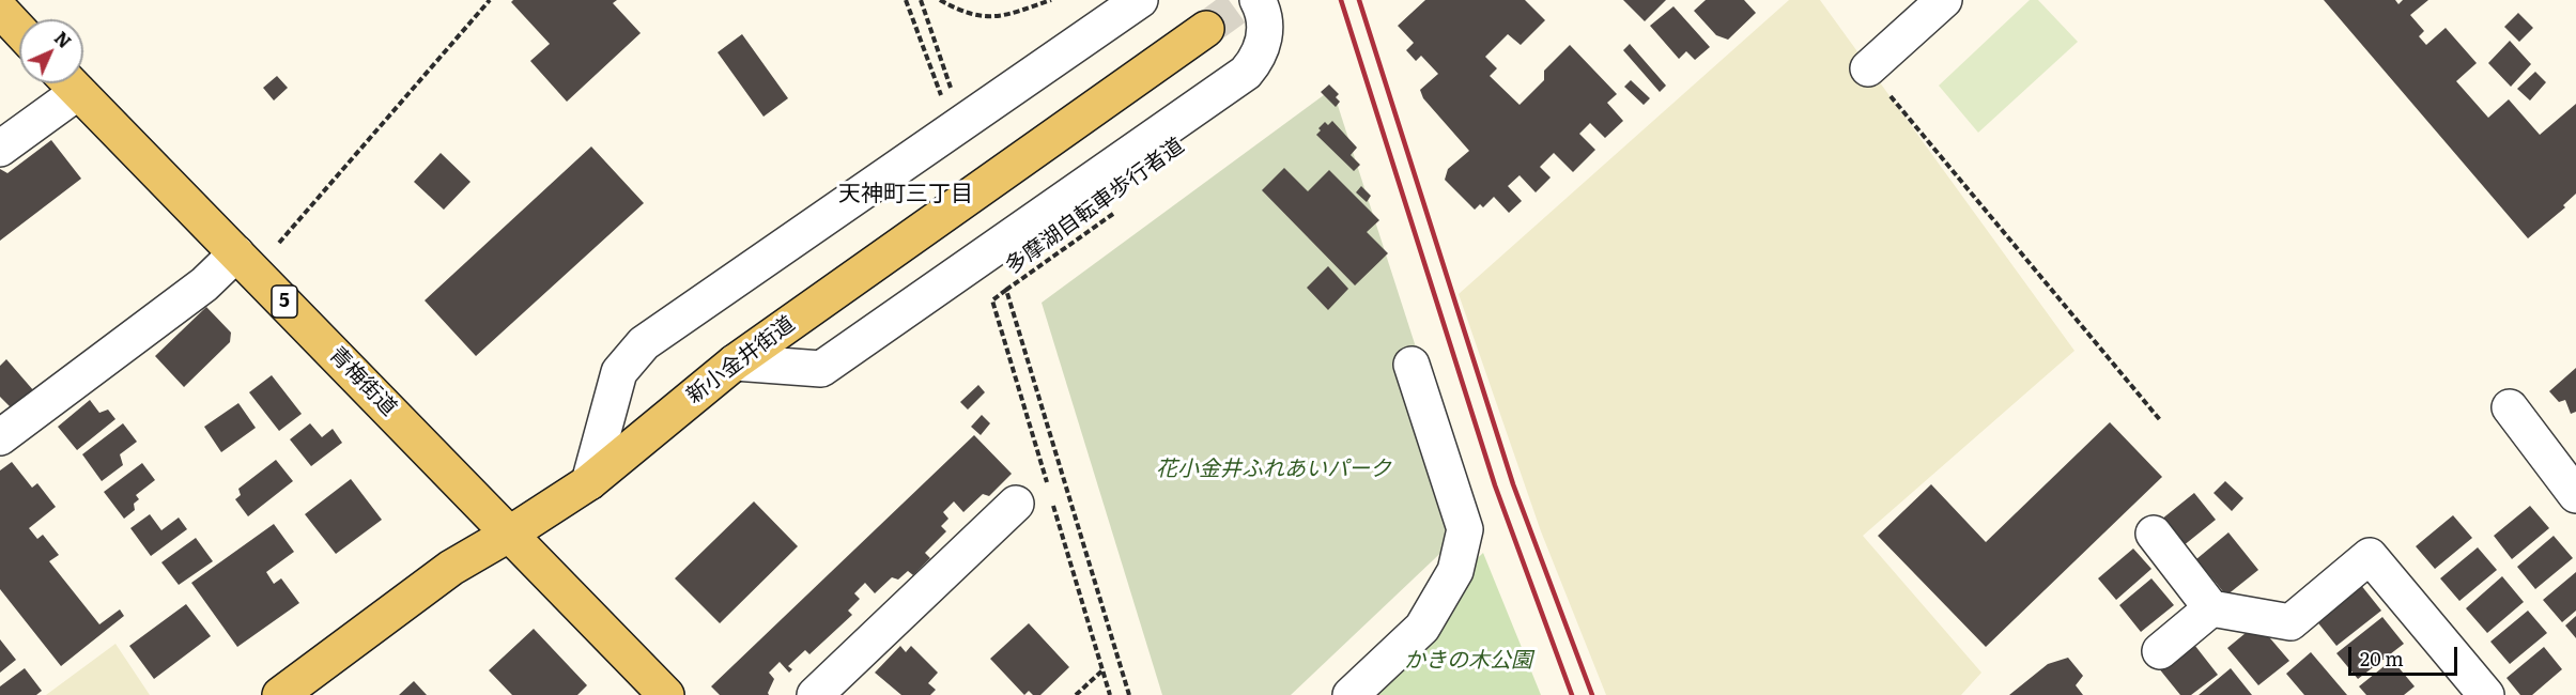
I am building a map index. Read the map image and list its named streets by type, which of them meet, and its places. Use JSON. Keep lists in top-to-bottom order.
{
  "streets": {
    "main road": ["5", "新小金井街道", "青梅街道"],
    "path": ["多摩湖自転車歩行者道"]
  },
  "crossings": [
    ["新小金井街道", "青梅街道"]
  ],
  "districts": ["天神町三丁目"],
  "parks": ["花小金井ふれあいパーク", "かきの木公園"],
  "scale_bar": "20 m",
  "north": "top right"
}
